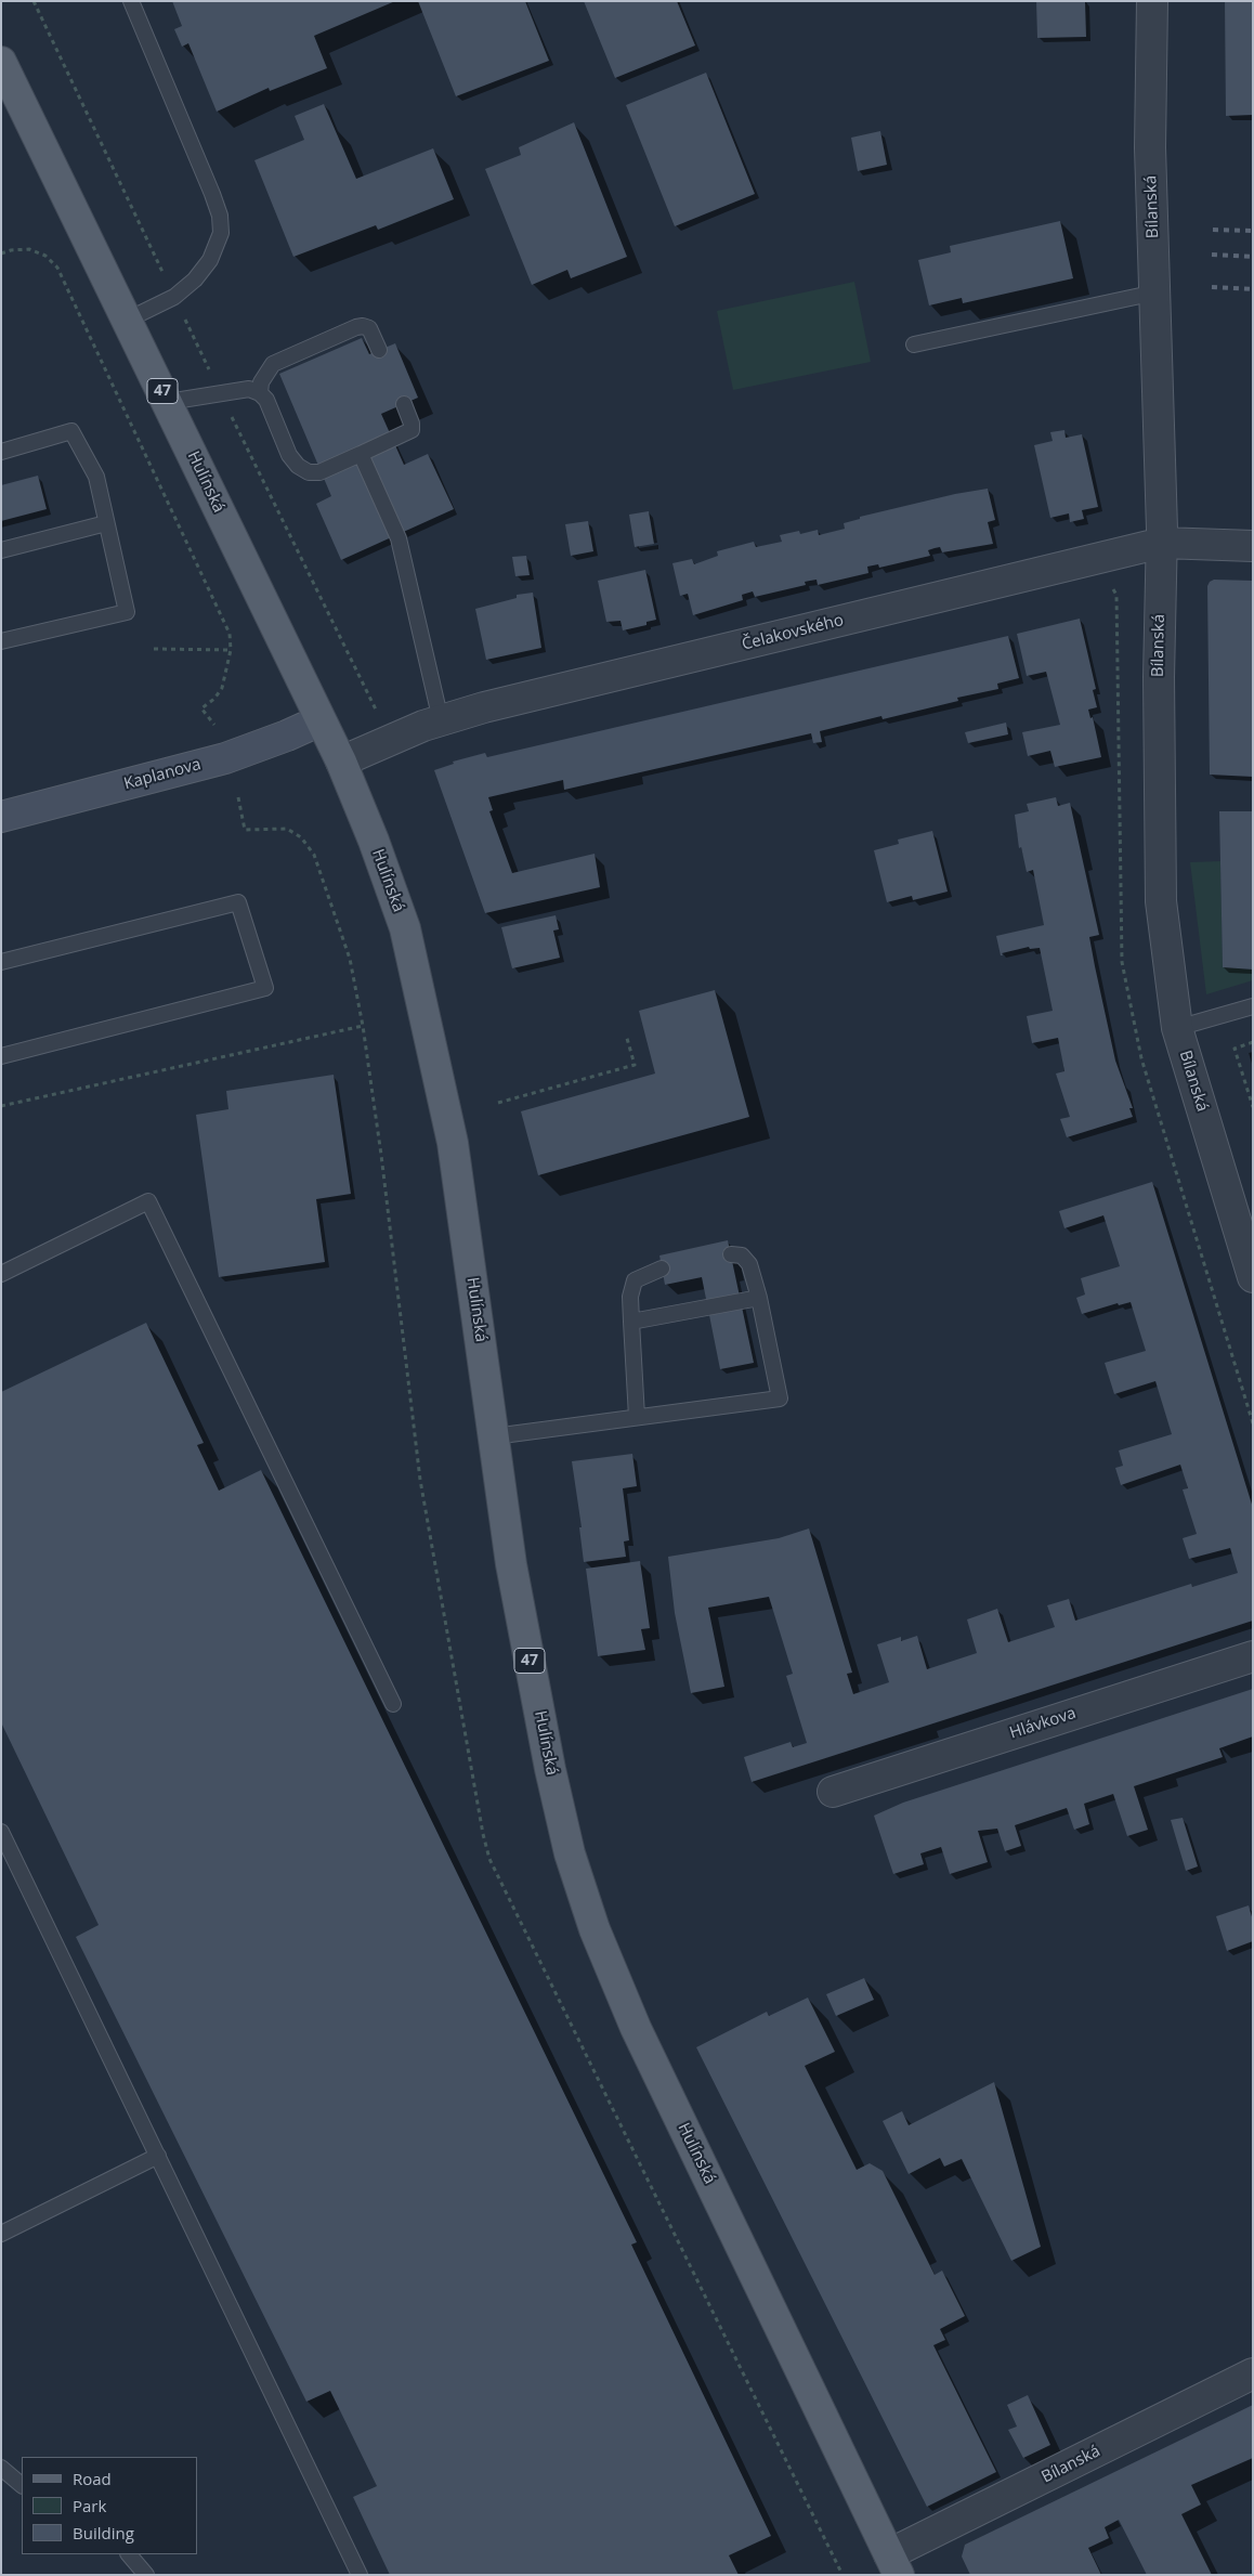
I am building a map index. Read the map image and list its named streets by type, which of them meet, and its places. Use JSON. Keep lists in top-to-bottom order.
{
  "streets": {
    "main road": ["47", "Hulínská", "Kaplanova"],
    "street": ["Bílanská", "Čelakovského", "Hlávkova"]
  },
  "crossings": [
    ["Bílanská", "Hulínská"],
    ["Bílanská", "Čelakovského"],
    ["Hulínská", "Čelakovského"],
    ["Hulínská", "Kaplanova"]
  ],
  "legend": ["Road", "Park", "Building"]
}
